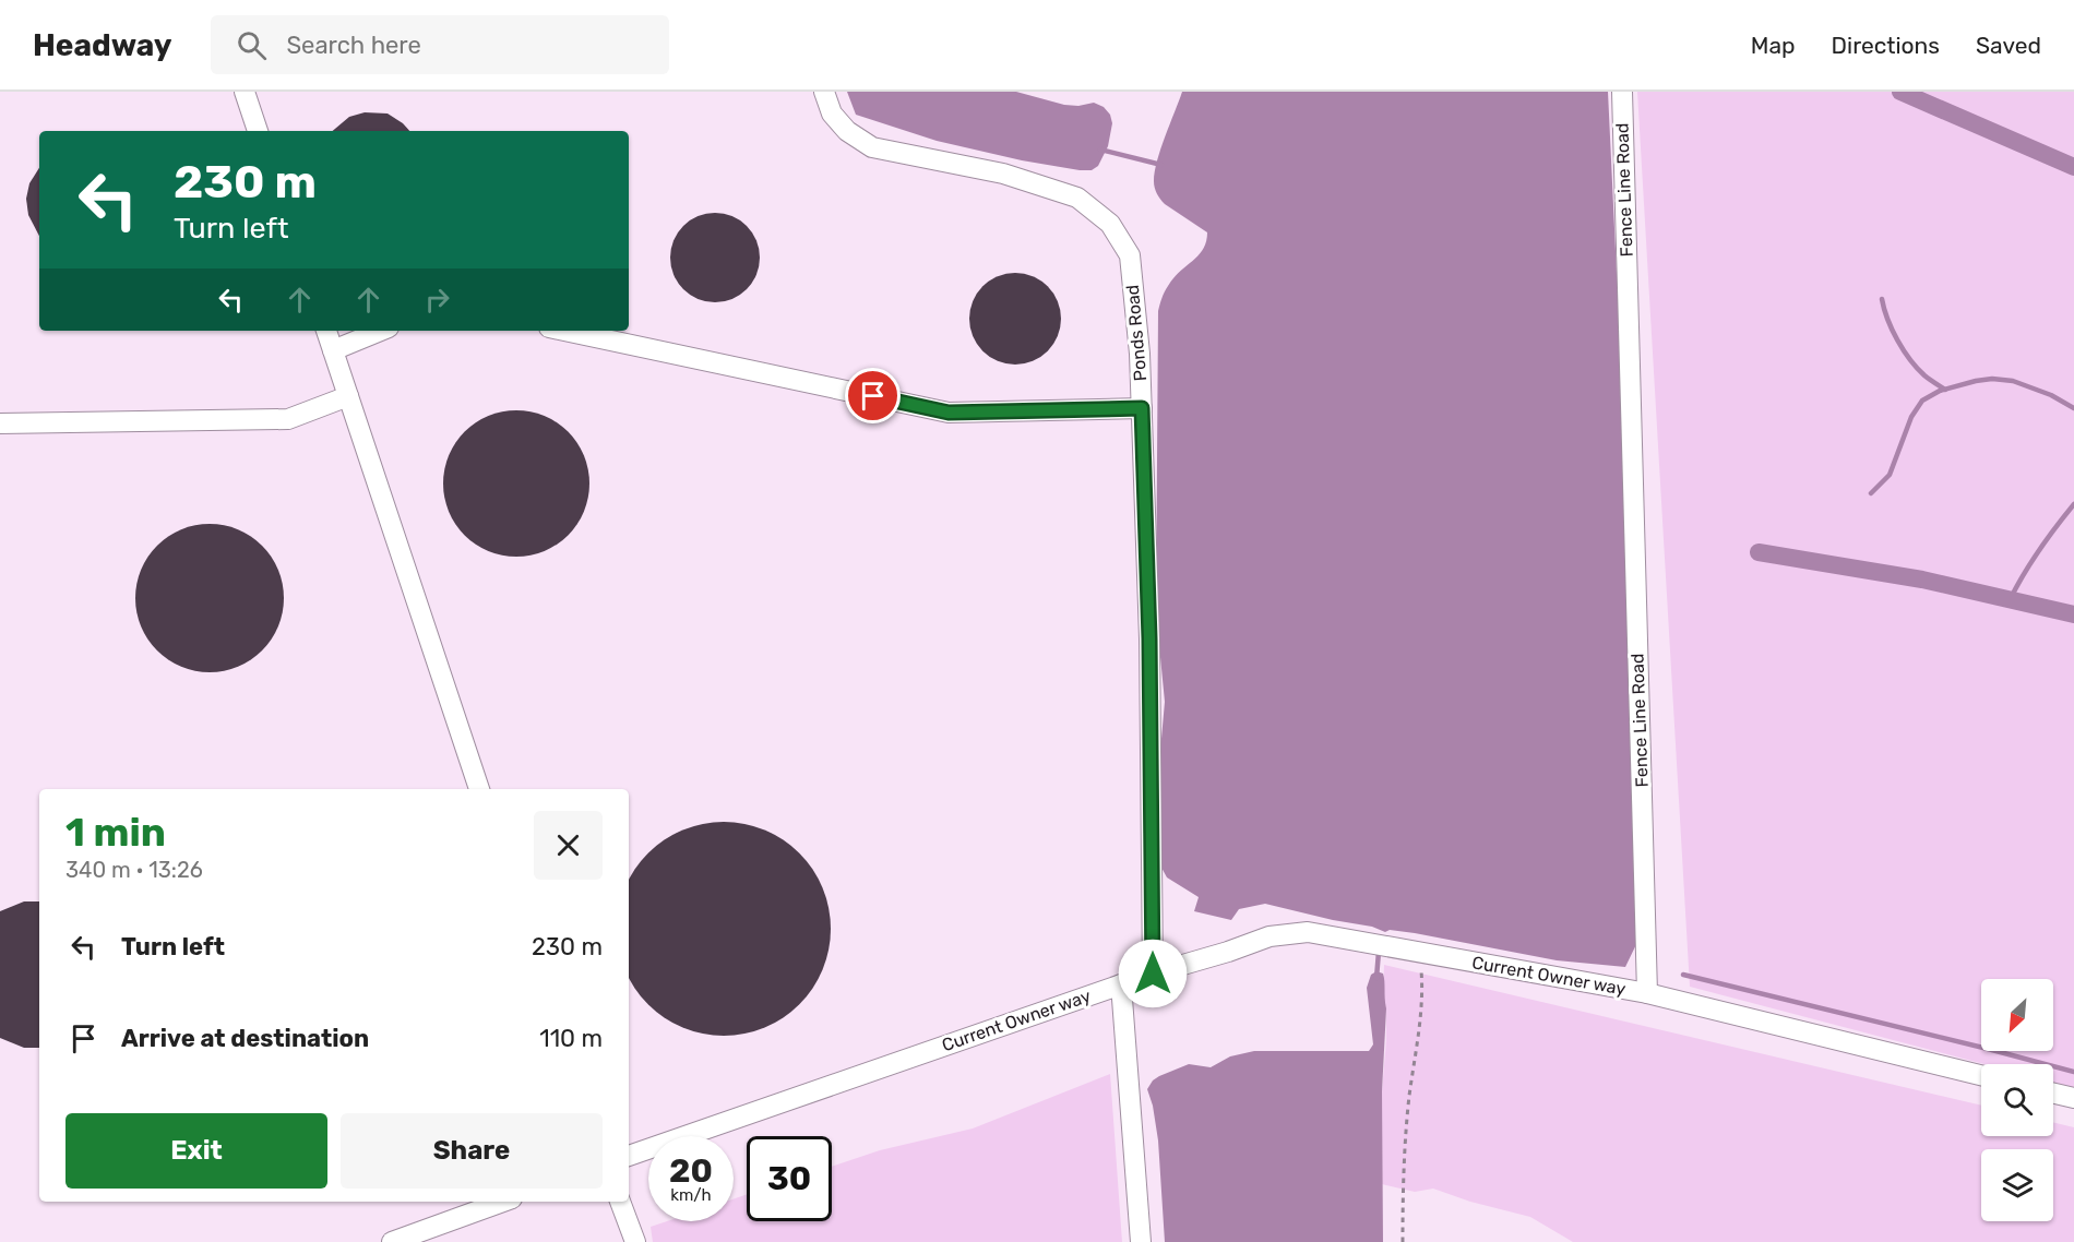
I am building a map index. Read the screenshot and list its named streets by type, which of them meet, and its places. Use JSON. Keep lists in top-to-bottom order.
{
  "streets": {
    "street": ["Fence Line Road", "Ponds Road", "Current Owner way"]
  },
  "crossings": [
    ["Fence Line Road", "Current Owner way"],
    ["Ponds Road", "Current Owner way"]
  ],
  "north": "bottom left",
  "page": {
    "header": "Headway",
    "search": "Search here",
    "nav": ["Map", "Directions", "Saved"],
    "turn": ["230 m", "Turn left"],
    "heading": ["1 min", "340 m · 13:26"],
    "list": [
      {
        "name": "Turn left",
        "value": "230 m"
      },
      {
        "name": "Arrive at destination",
        "value": "110 m"
      }
    ],
    "buttons": ["Exit", "Share"],
    "speed": "20 km/h",
    "limit": "30"
  }
}
